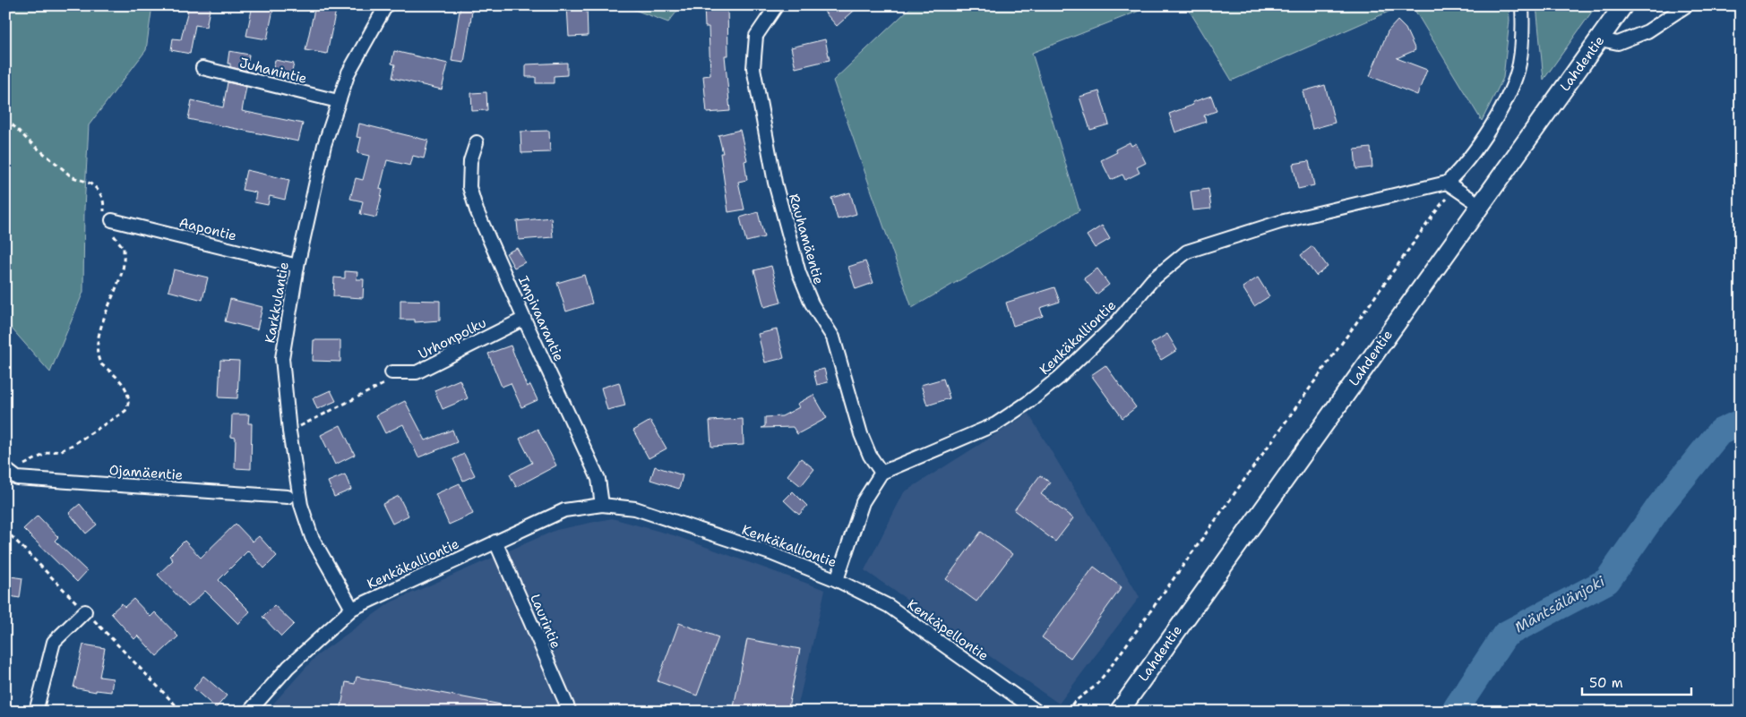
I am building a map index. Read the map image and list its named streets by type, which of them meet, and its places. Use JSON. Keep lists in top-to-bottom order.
{
  "streets": {
    "main road": ["Lahdentie"],
    "street": [
      "Juhanintie",
      "Aapontie",
      "Rauhamäentie",
      "Karkkulantie",
      "Impivaarantie",
      "Kenkäkalliontie",
      "Urhonpolku",
      "Ojamäentie",
      "Laurintie",
      "Kenkäpellontie"
    ]
  },
  "crossings": [
    ["Juhanintie", "Karkkulantie"],
    ["Aapontie", "Karkkulantie"],
    ["Rauhamäentie", "Kenkäkalliontie"],
    ["Karkkulantie", "Kenkäkalliontie"],
    ["Impivaarantie", "Kenkäkalliontie"],
    ["Impivaarantie", "Urhonpolku"],
    ["Kenkäkalliontie", "Laurintie"],
    ["Kenkäkalliontie", "Kenkäpellontie"]
  ],
  "water": ["Mäntsälänjoki"],
  "scale_bar": "50 m"
}
